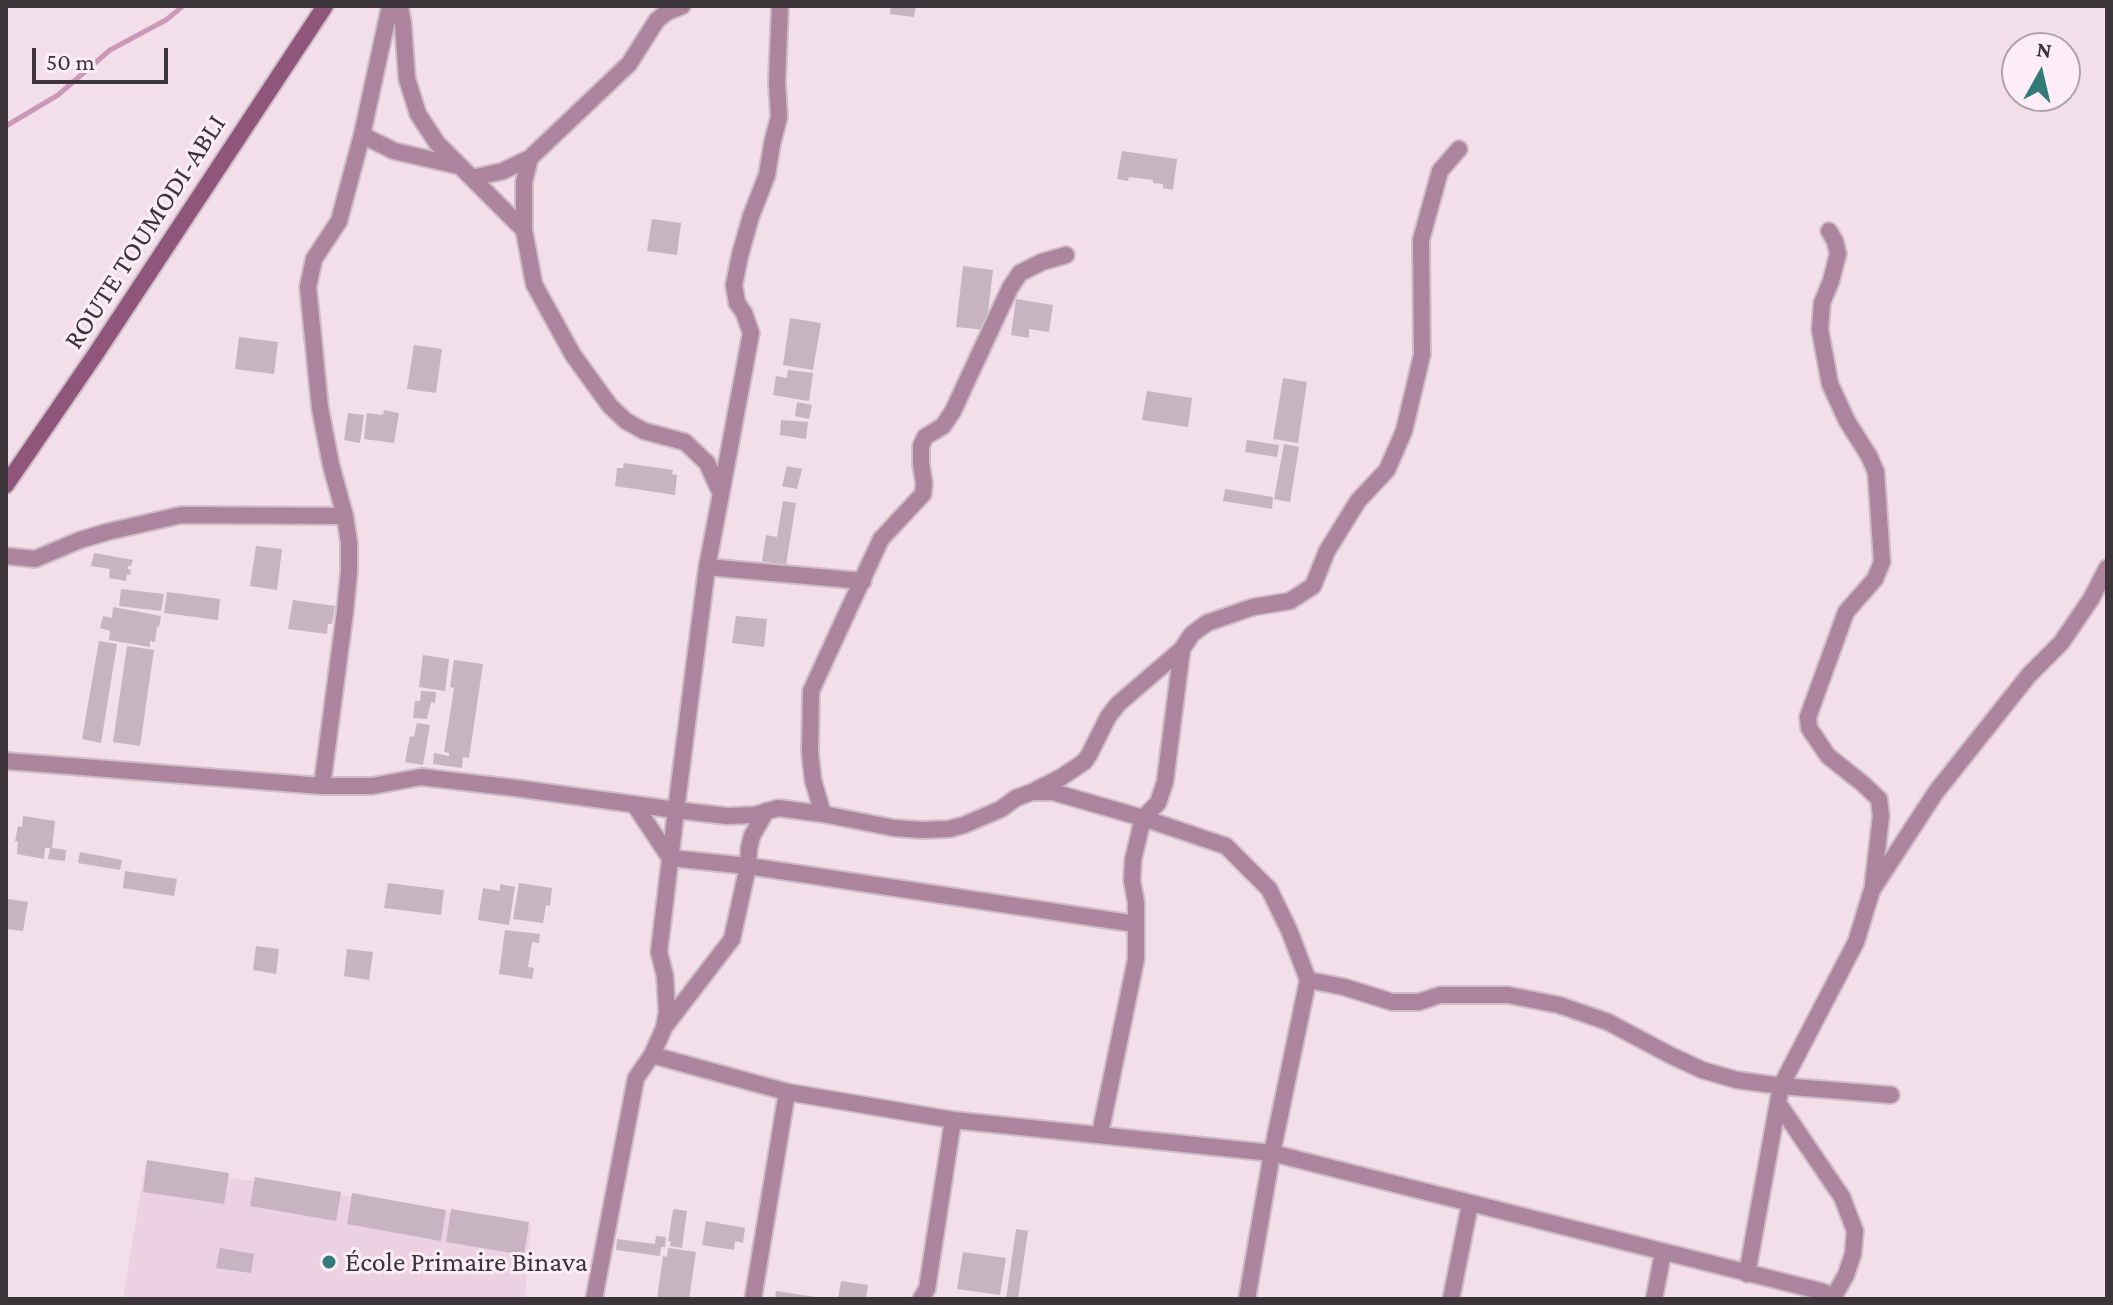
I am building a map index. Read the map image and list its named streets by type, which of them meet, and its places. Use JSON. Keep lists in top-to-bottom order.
{
  "streets": {
    "street": ["ROUTE TOUMODI-ABLI"]
  },
  "places": ["École Primaire Binava"],
  "scale_bar": "50 m",
  "north": "top"
}
